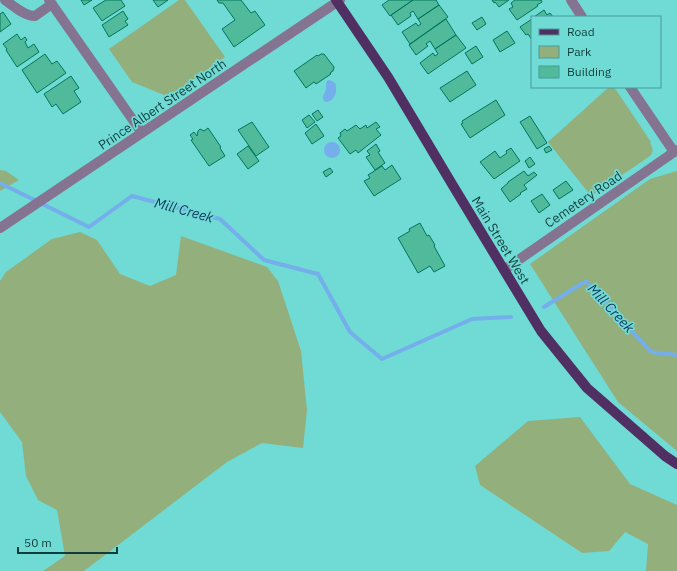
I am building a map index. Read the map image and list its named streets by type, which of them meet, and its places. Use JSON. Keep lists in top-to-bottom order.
{
  "streets": {
    "main road": ["Main Street West"],
    "street": ["Prince Albert Street North", "Cemetery Road"]
  },
  "crossings": [
    ["Prince Albert Street North", "Main Street West"],
    ["Cemetery Road", "Main Street West"]
  ],
  "water": ["Mill Creek"],
  "legend": ["Road", "Park", "Building"],
  "scale_bar": "50 m"
}
